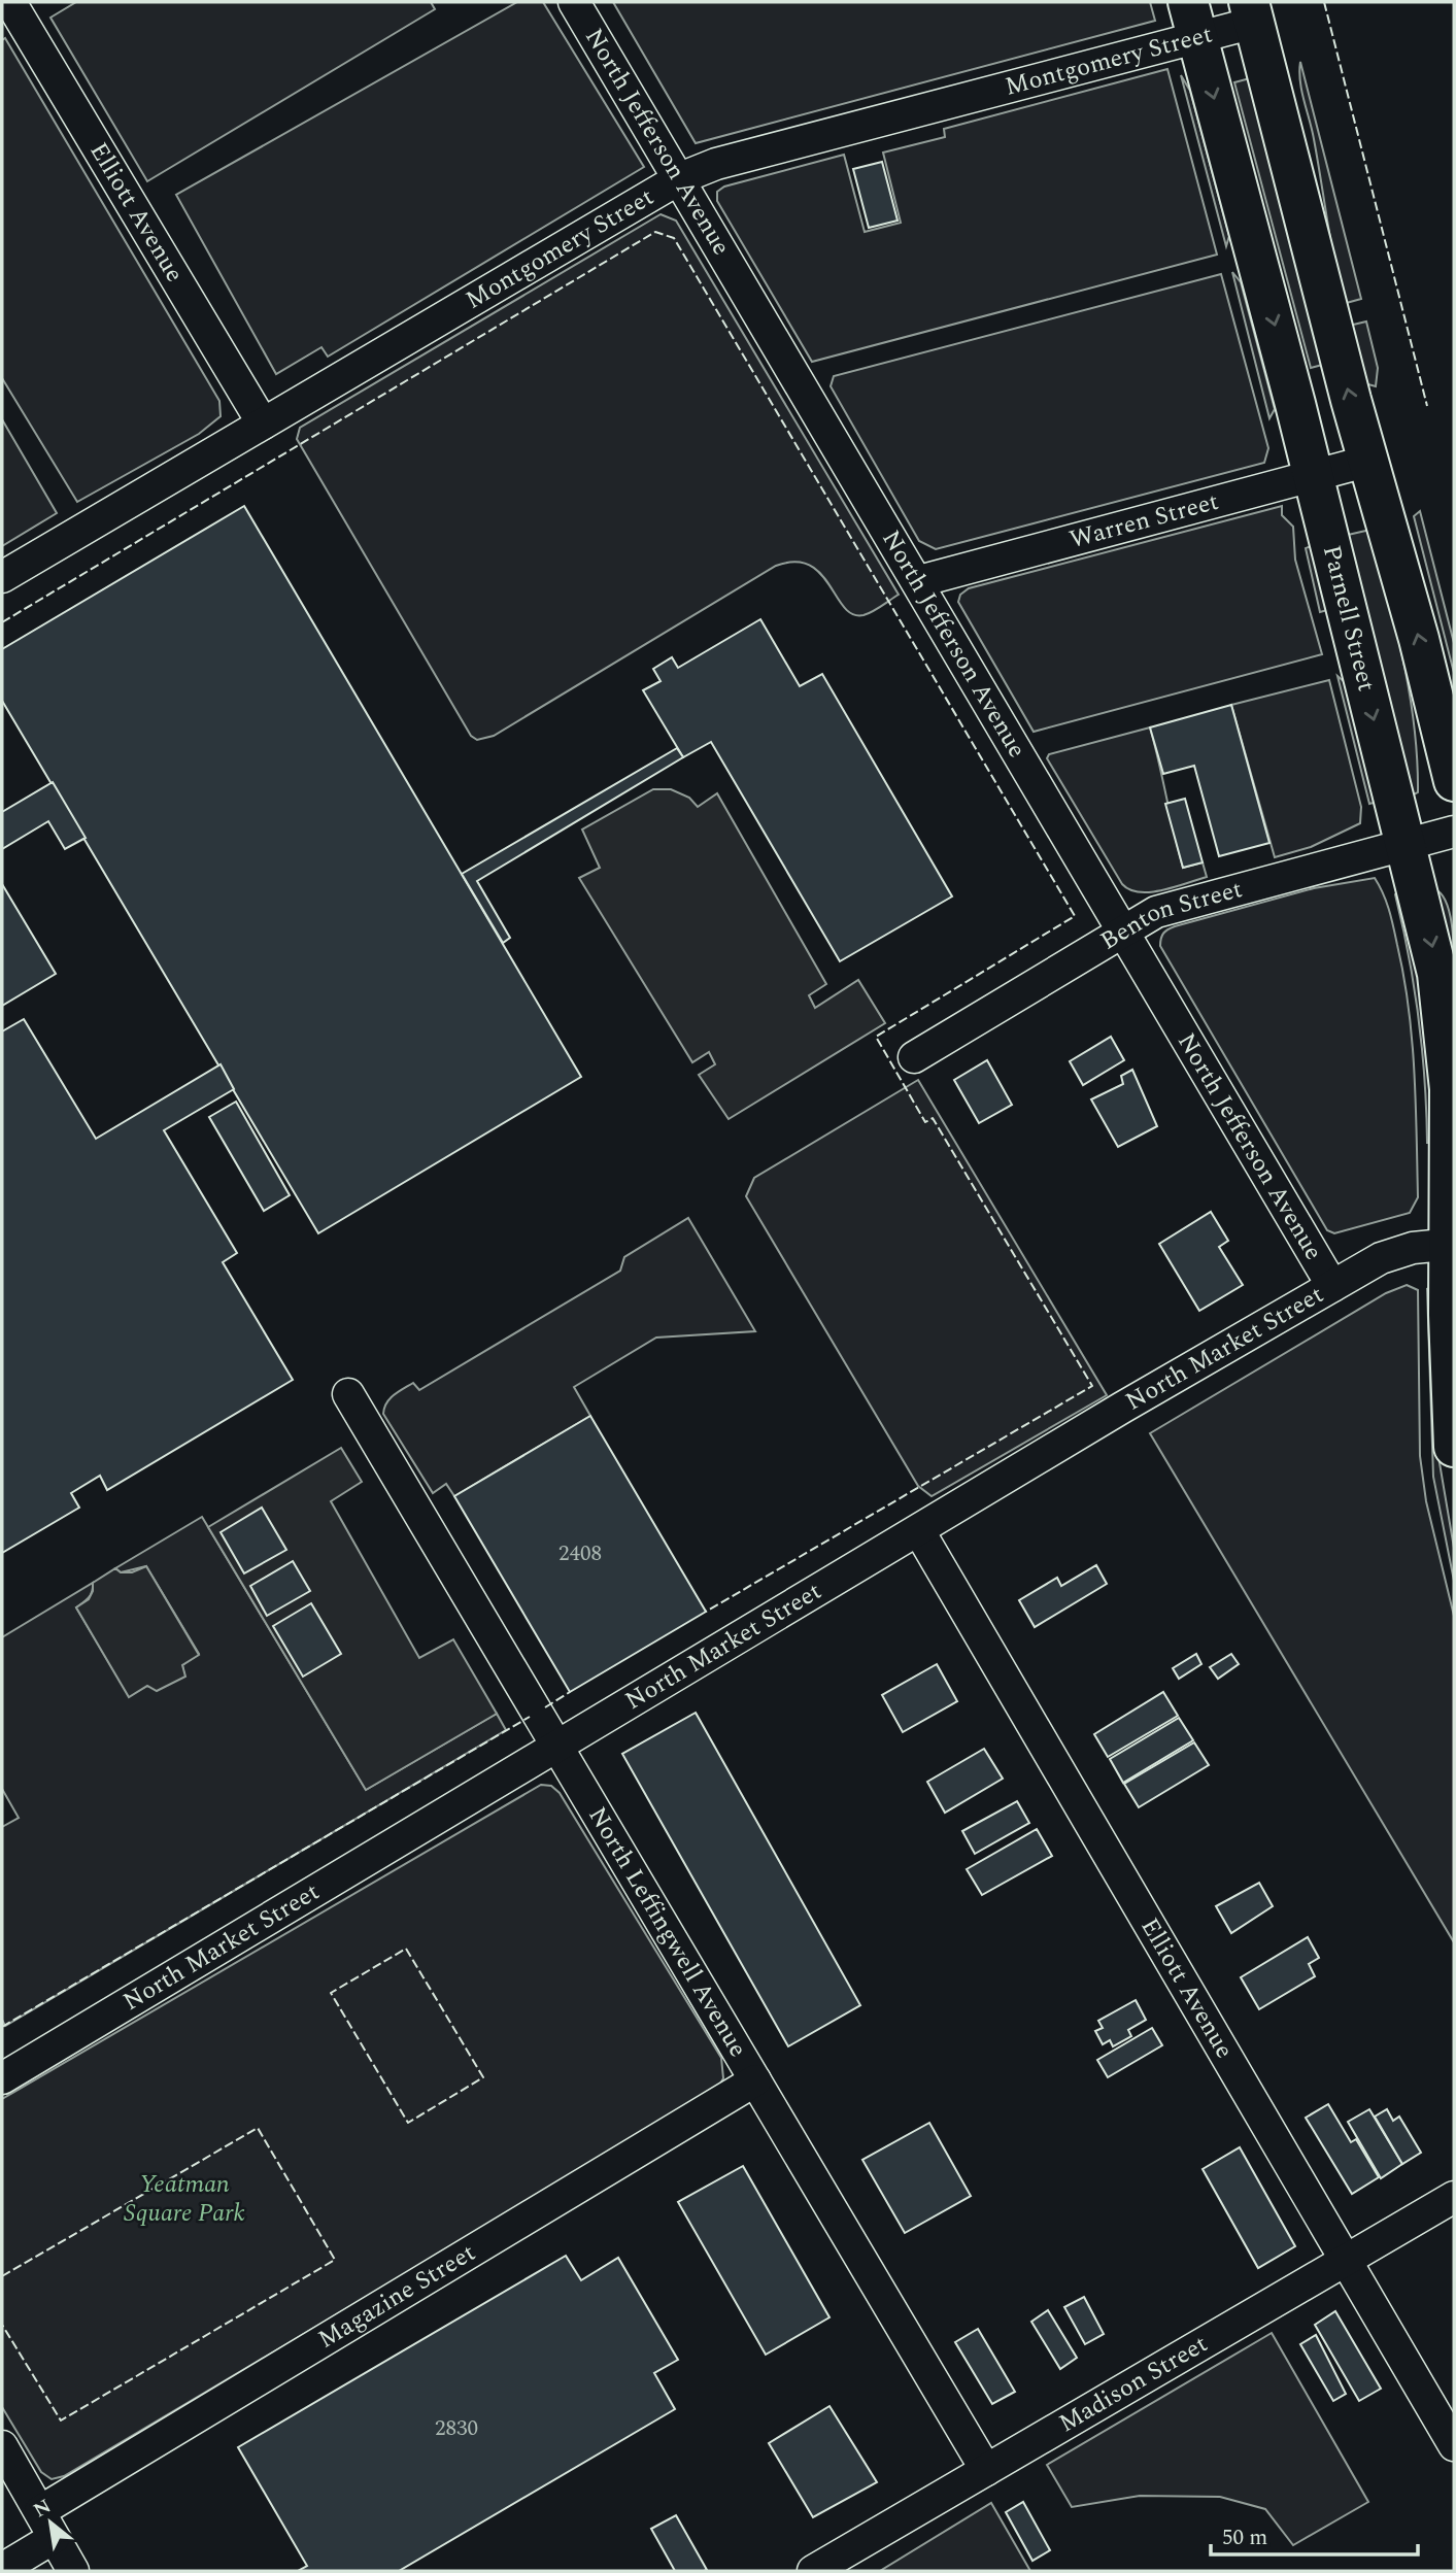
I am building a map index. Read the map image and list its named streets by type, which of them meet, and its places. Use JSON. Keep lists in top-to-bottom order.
{
  "streets": {
    "main road": ["Parnell Street"],
    "street": [
      "Montgomery Street",
      "North Jefferson Avenue",
      "Elliott Avenue",
      "Warren Street",
      "Benton Street",
      "North Market Street",
      "North Leffingwell Avenue",
      "Magazine Street",
      "Madison Street"
    ]
  },
  "crossings": [
    ["Montgomery Street", "North Jefferson Avenue"],
    ["Montgomery Street", "Elliott Avenue"],
    ["Montgomery Street", "Parnell Street"],
    ["North Jefferson Avenue", "Warren Street"],
    ["North Jefferson Avenue", "Benton Street"],
    ["North Jefferson Avenue", "North Market Street"],
    ["Elliott Avenue", "North Market Street"],
    ["Elliott Avenue", "Madison Street"],
    ["Warren Street", "Parnell Street"],
    ["Parnell Street", "Benton Street"],
    ["Parnell Street", "North Market Street"],
    ["North Market Street", "North Leffingwell Avenue"],
    ["North Leffingwell Avenue", "Magazine Street"],
    ["North Leffingwell Avenue", "Madison Street"]
  ],
  "parks": ["Yeatman Square Park"],
  "house_numbers": ["2408", "2830"],
  "scale_bar": "50 m",
  "north": "top left"
}
